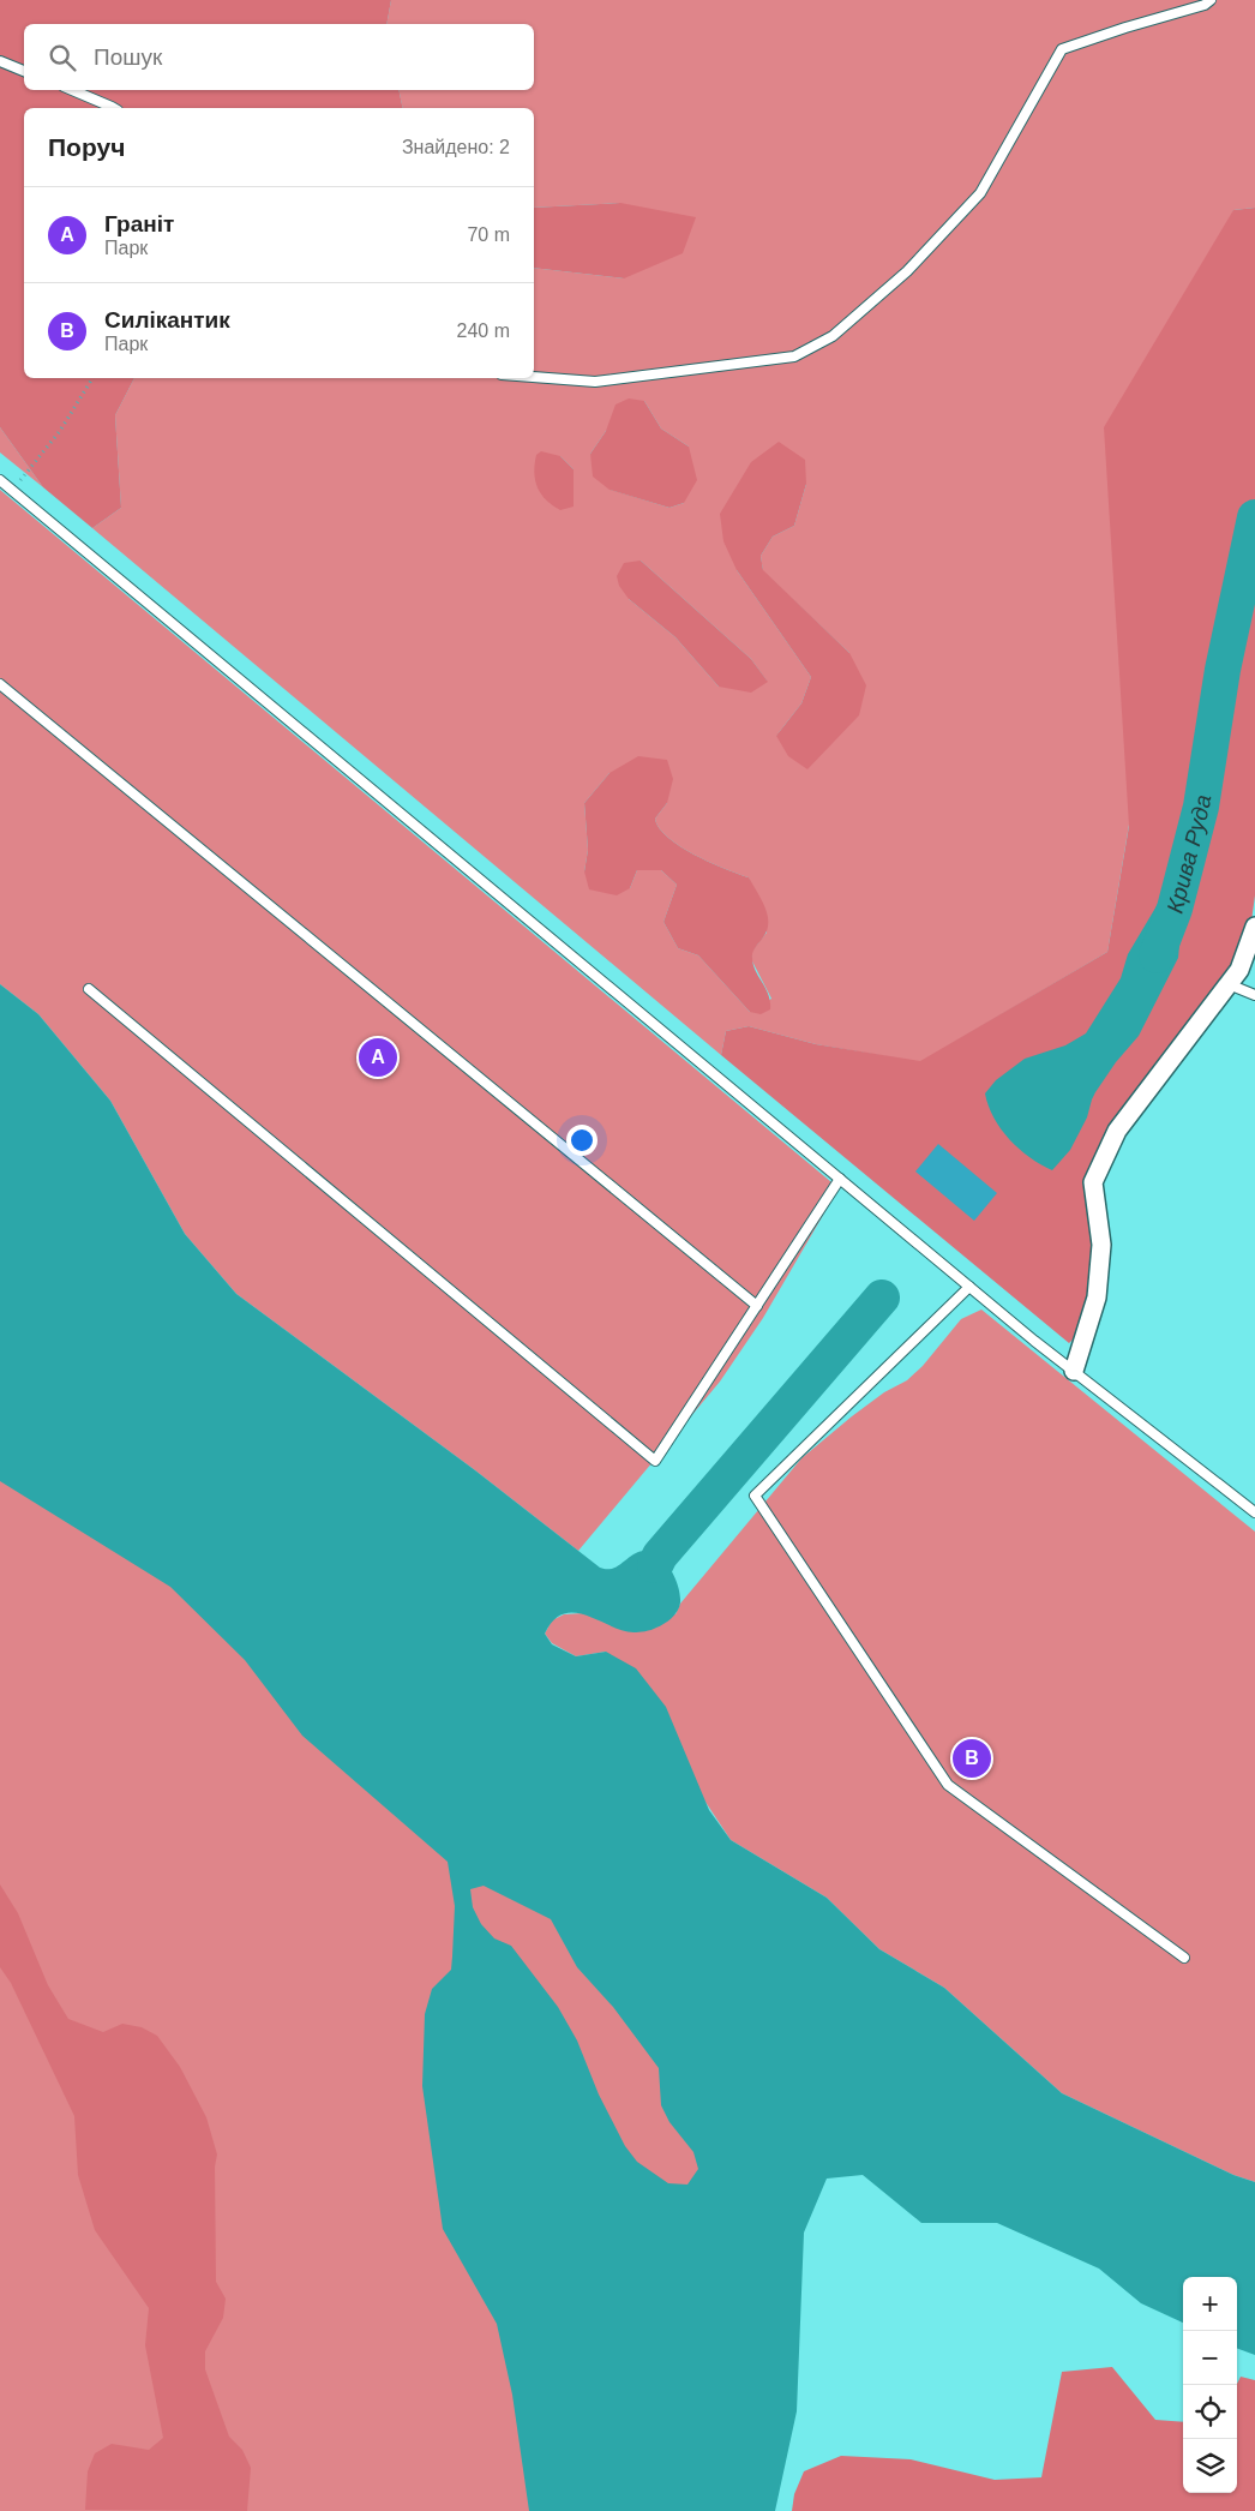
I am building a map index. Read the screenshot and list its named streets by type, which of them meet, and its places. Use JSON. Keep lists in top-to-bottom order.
{
  "water": ["Крива Руда"],
  "page": {
    "search": "Пошук",
    "heading": ["Поруч", "Знайдено: 2"],
    "list": [
      {
        "mark": "A",
        "name": "Граніт",
        "note": "Парк",
        "value": "70 m"
      },
      {
        "mark": "B",
        "name": "Силікантик",
        "note": "Парк",
        "value": "240 m"
      }
    ],
    "pins": ["A", "B"],
    "map_buttons": ["+", "−"]
  }
}
